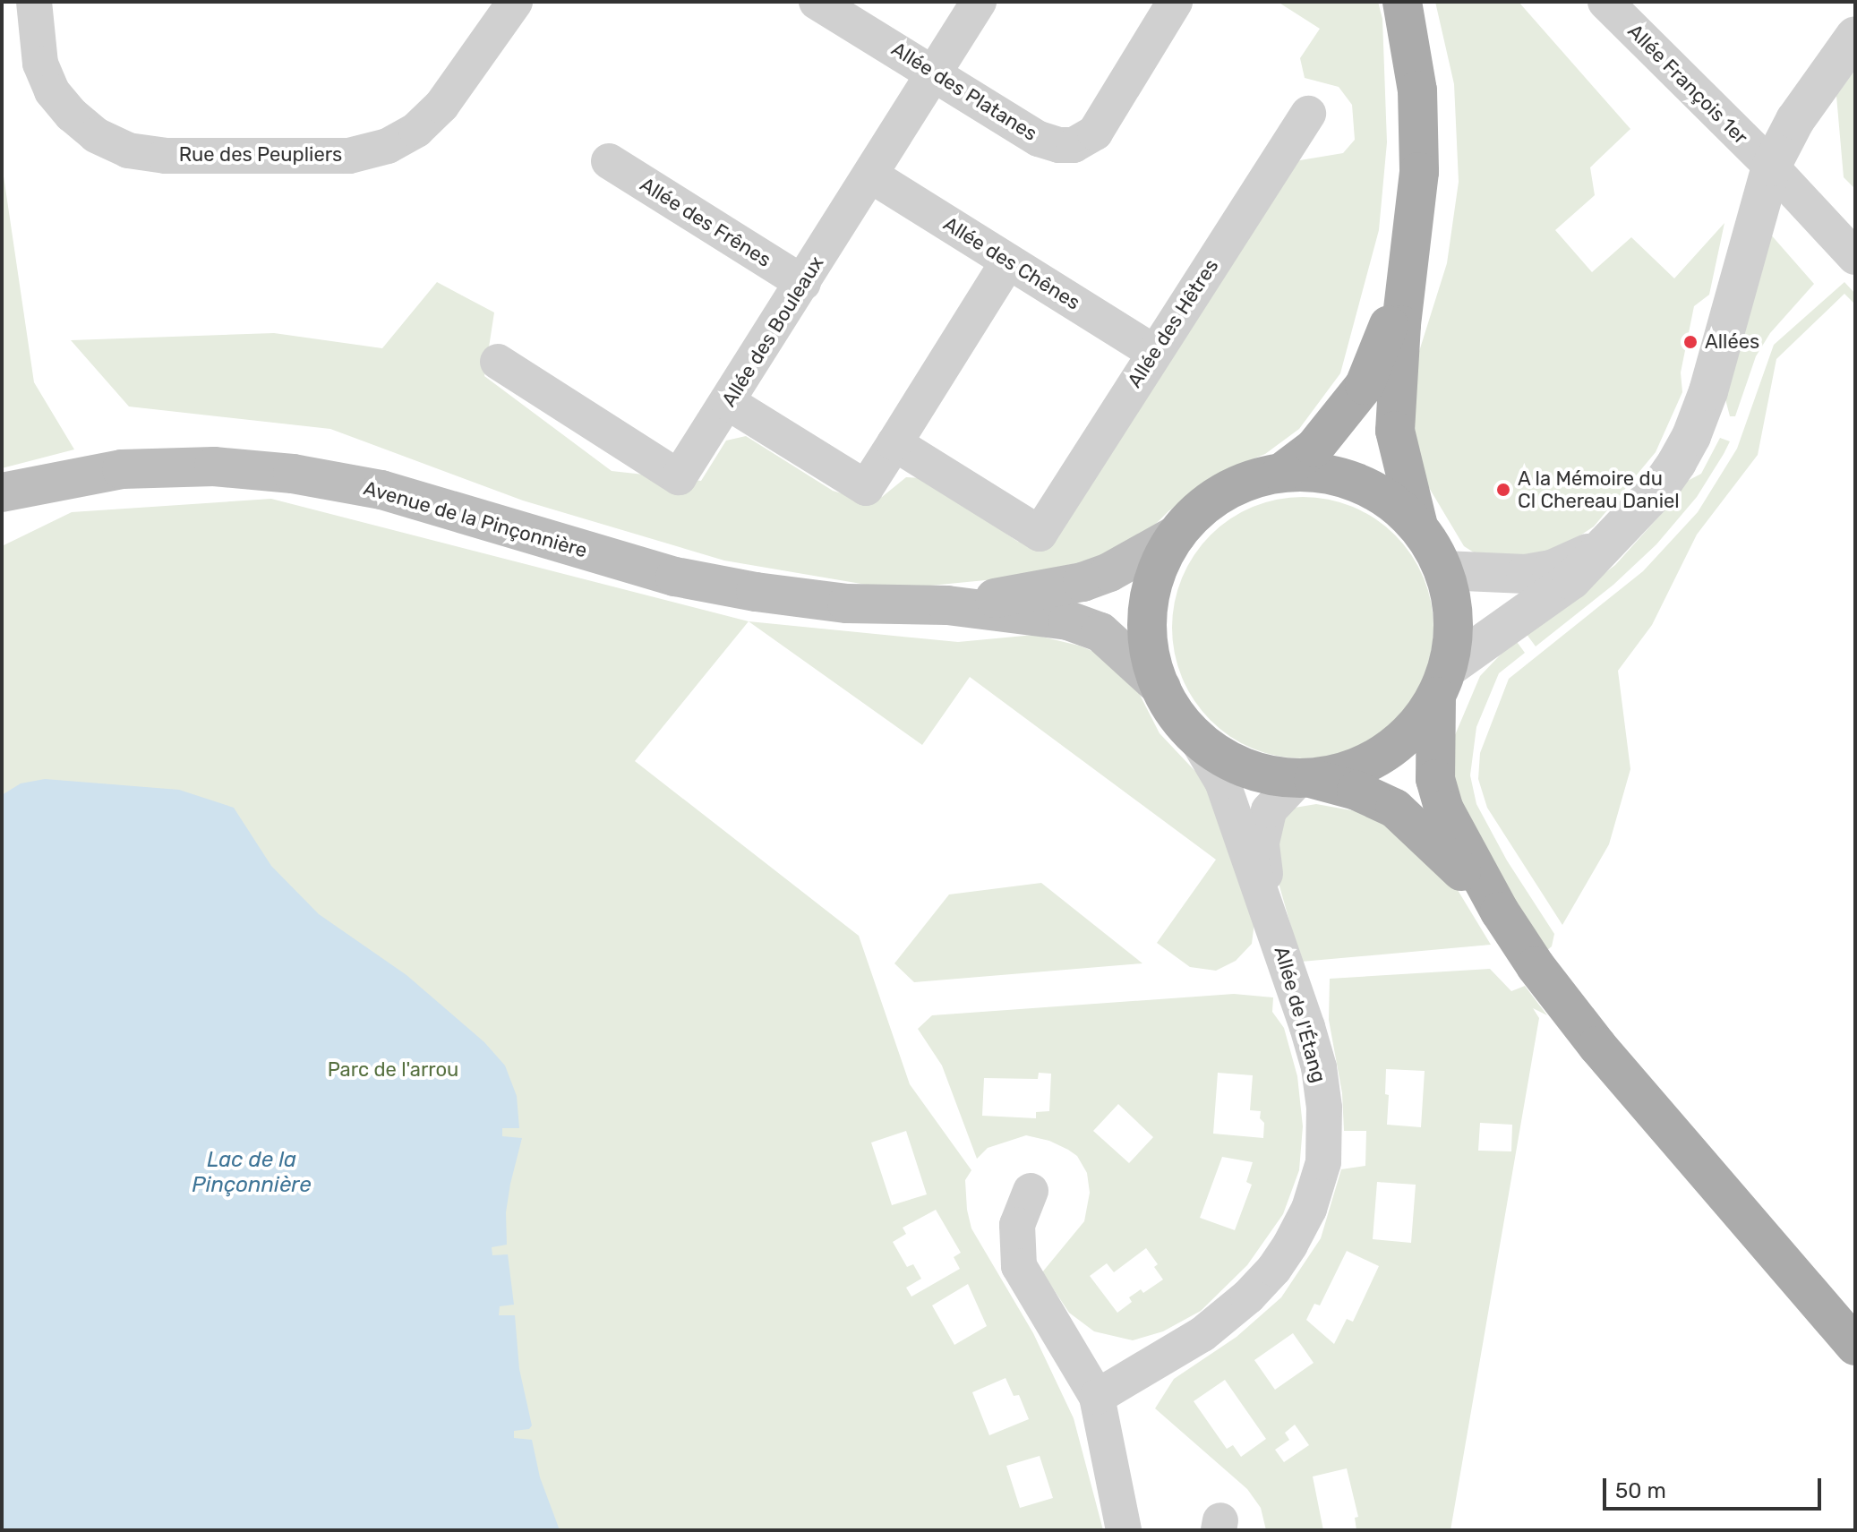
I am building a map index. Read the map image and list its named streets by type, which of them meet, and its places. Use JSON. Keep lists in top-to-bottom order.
{
  "streets": {
    "main road": ["Avenue de la Pinçonnière"],
    "street": [
      "Allée François 1er",
      "Allée des Platanes",
      "Rue des Peupliers",
      "Allée des Frênes",
      "Allée des Chênes",
      "Allée des Hêtres",
      "Allée des Bouleaux",
      "Allée de l'Étang"
    ]
  },
  "crossings": [
    ["Allée des Platanes", "Allée des Bouleaux"],
    ["Allée des Frênes", "Allée des Bouleaux"],
    ["Allée des Chênes", "Allée des Hêtres"],
    ["Allée des Chênes", "Allée des Bouleaux"]
  ],
  "water": ["Lac de la Pinçonnière"],
  "parks": ["Parc de l'arrou"],
  "places": ["Allées", "A la Mémoire du Cl Chereau Daniel"],
  "scale_bar": "50 m"
}
